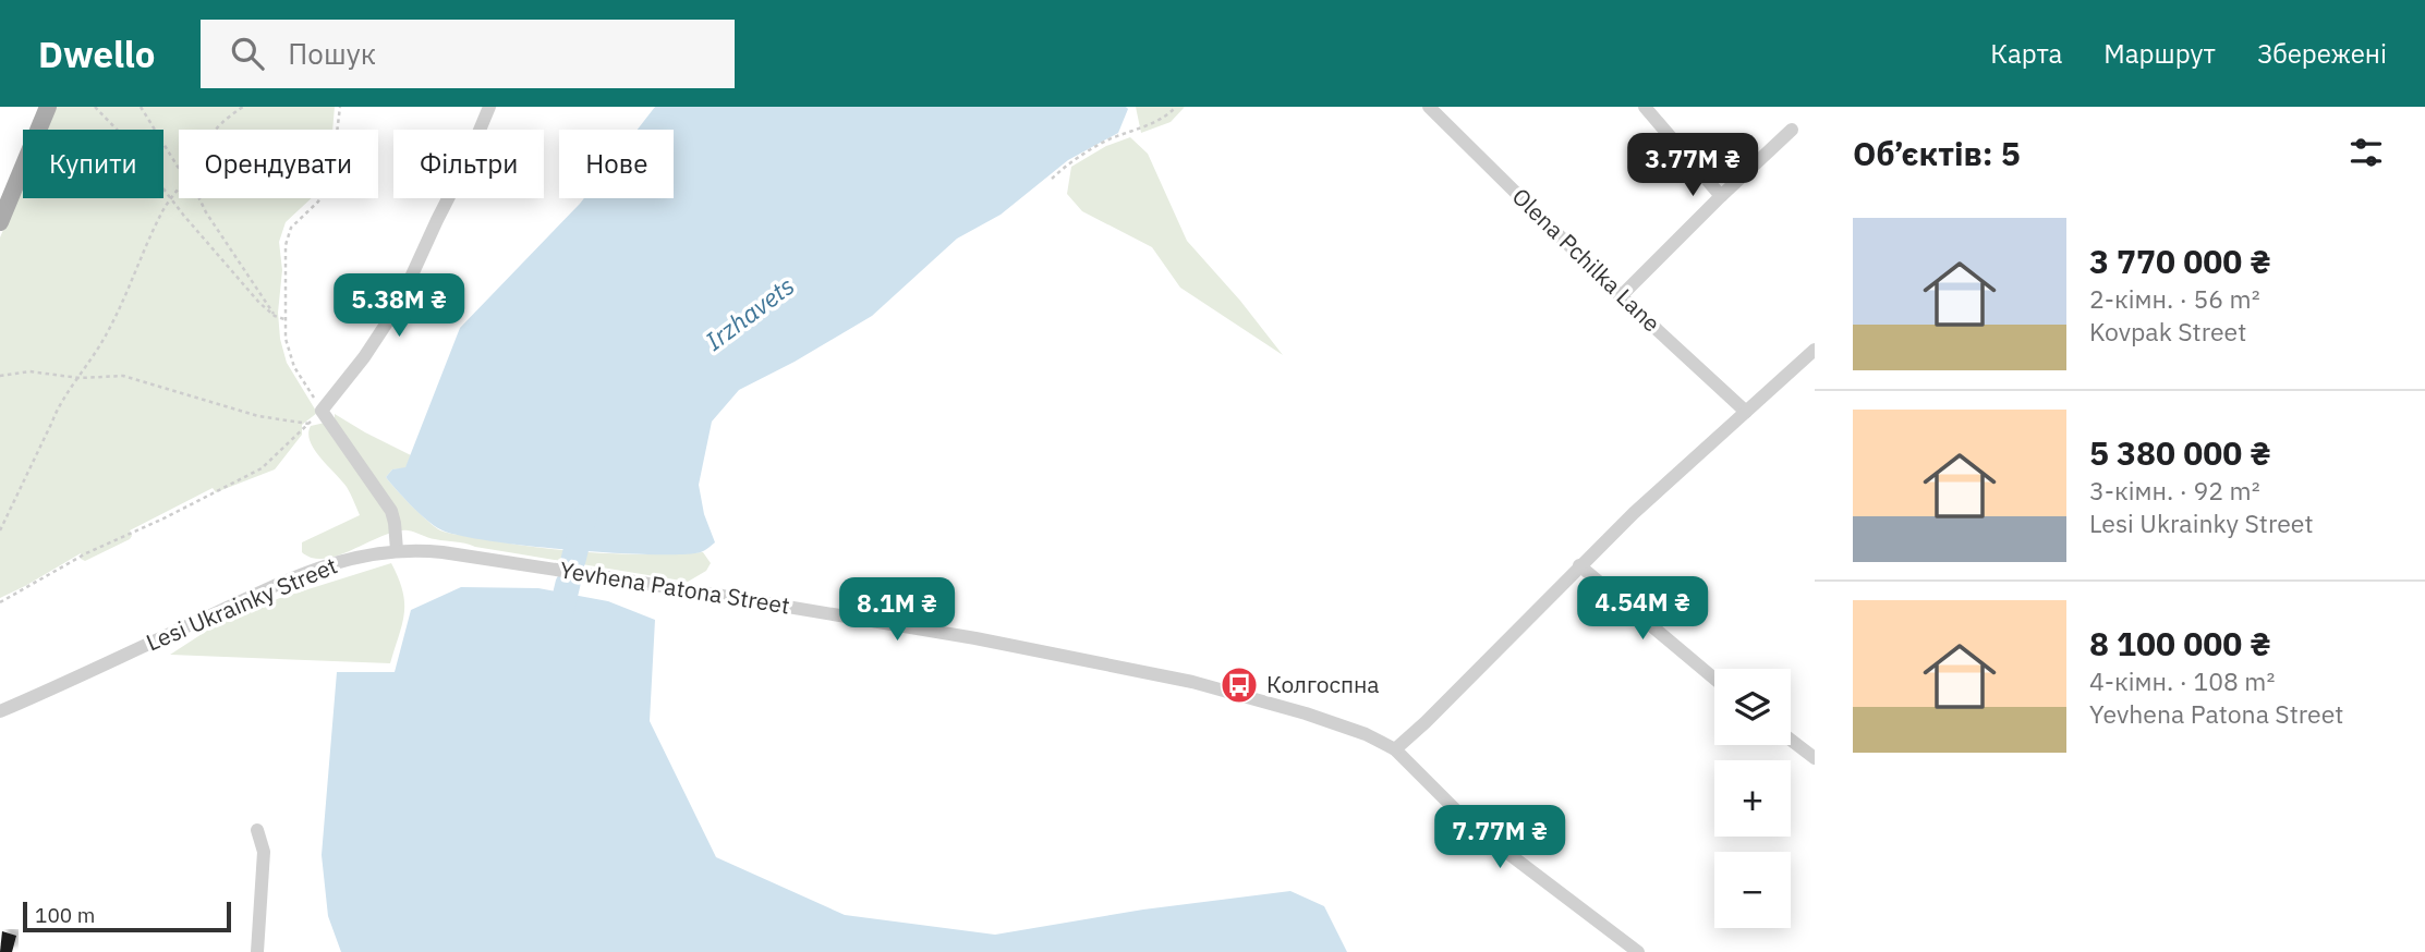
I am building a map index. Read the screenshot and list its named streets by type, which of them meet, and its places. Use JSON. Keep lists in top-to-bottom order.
{
  "streets": {
    "street": ["Olena Pchilka Lane", "Yevhena Patona Street", "Lesi Ukrainky Street"]
  },
  "crossings": [
    ["Yevhena Patona Street", "Lesi Ukrainky Street"]
  ],
  "water": ["Irzhavets"],
  "places": {
    "bus stop": ["Колгоспна"]
  },
  "scale_bar": "100 m",
  "page": {
    "header": "Dwello",
    "search": "Пошук",
    "nav": ["Карта", "Маршрут", "Збережені"],
    "heading": "Об’єктів: 5",
    "chip": [
      "Купити",
      "Орендувати",
      "Фільтри",
      "Нове"
    ],
    "price": [
      "3.77M ₴",
      "5.38M ₴",
      "4.54M ₴",
      "8.1M ₴",
      "7.77M ₴"
    ],
    "list": [
      {
        "name": "3 770 000 ₴",
        "note": "2-кімн. · 56 m² · Kovpak Street"
      },
      {
        "name": "5 380 000 ₴",
        "note": "3-кімн. · 92 m² · Lesi Ukrainky Street"
      },
      {
        "name": "8 100 000 ₴",
        "note": "4-кімн. · 108 m² · Yevhena Patona Street"
      }
    ],
    "map_buttons": ["+", "−"],
    "scale": "100 m"
  }
}
